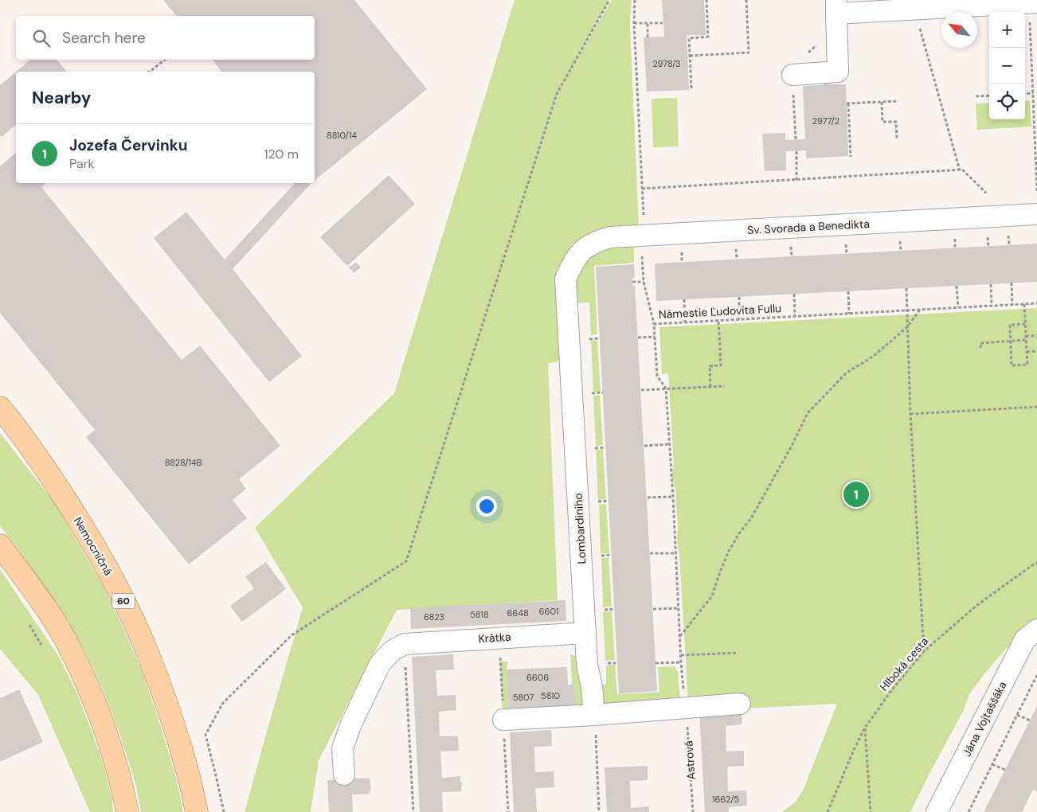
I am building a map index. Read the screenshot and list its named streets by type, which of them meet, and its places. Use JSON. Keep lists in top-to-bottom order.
{
  "streets": {
    "main road": ["Nemocničná", "60"],
    "street": [
      "Sv. Svorada a Benedikta",
      "Lombardiniho",
      "Krátka",
      "Jána Vojtaššáka"
    ],
    "path": ["Námestie Ľudovíta Fullu", "Hlboká cesta", "Astrová"]
  },
  "crossings": [
    ["Sv. Svorada a Benedikta", "Lombardiniho"],
    ["Námestie Ľudovíta Fullu", "Astrová"],
    ["Lombardiniho", "Krátka"]
  ],
  "house_numbers": [
    "2978/3",
    "2977/2",
    "8810/14",
    "8828/14B",
    "6601",
    "6648",
    "5818",
    "6823",
    "6606",
    "5810",
    "5807",
    "1662/5"
  ],
  "north": "top left",
  "page": {
    "map_buttons": ["+", "−"],
    "search": "Search here",
    "heading": "Nearby",
    "list": [
      {
        "mark": "1",
        "name": "Jozefa Červinku",
        "note": "Park",
        "value": "120 m"
      }
    ],
    "pins": "1"
  }
}
